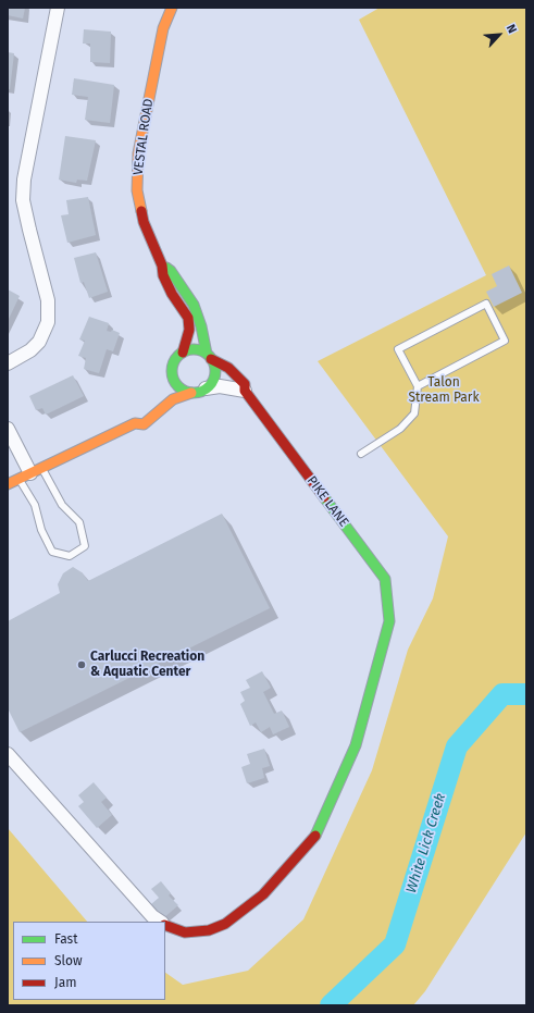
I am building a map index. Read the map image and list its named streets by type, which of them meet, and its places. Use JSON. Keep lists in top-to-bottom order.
{
  "streets": {
    "street": ["VESTAL ROAD", "PIKE LANE"]
  },
  "crossings": [
    ["VESTAL ROAD", "PIKE LANE"]
  ],
  "water": ["White Lick Creek"],
  "parks": ["Talon Stream Park"],
  "places": ["Carlucci Recreation & Aquatic Center"],
  "legend": ["Fast", "Slow", "Jam"],
  "north": "top right"
}
